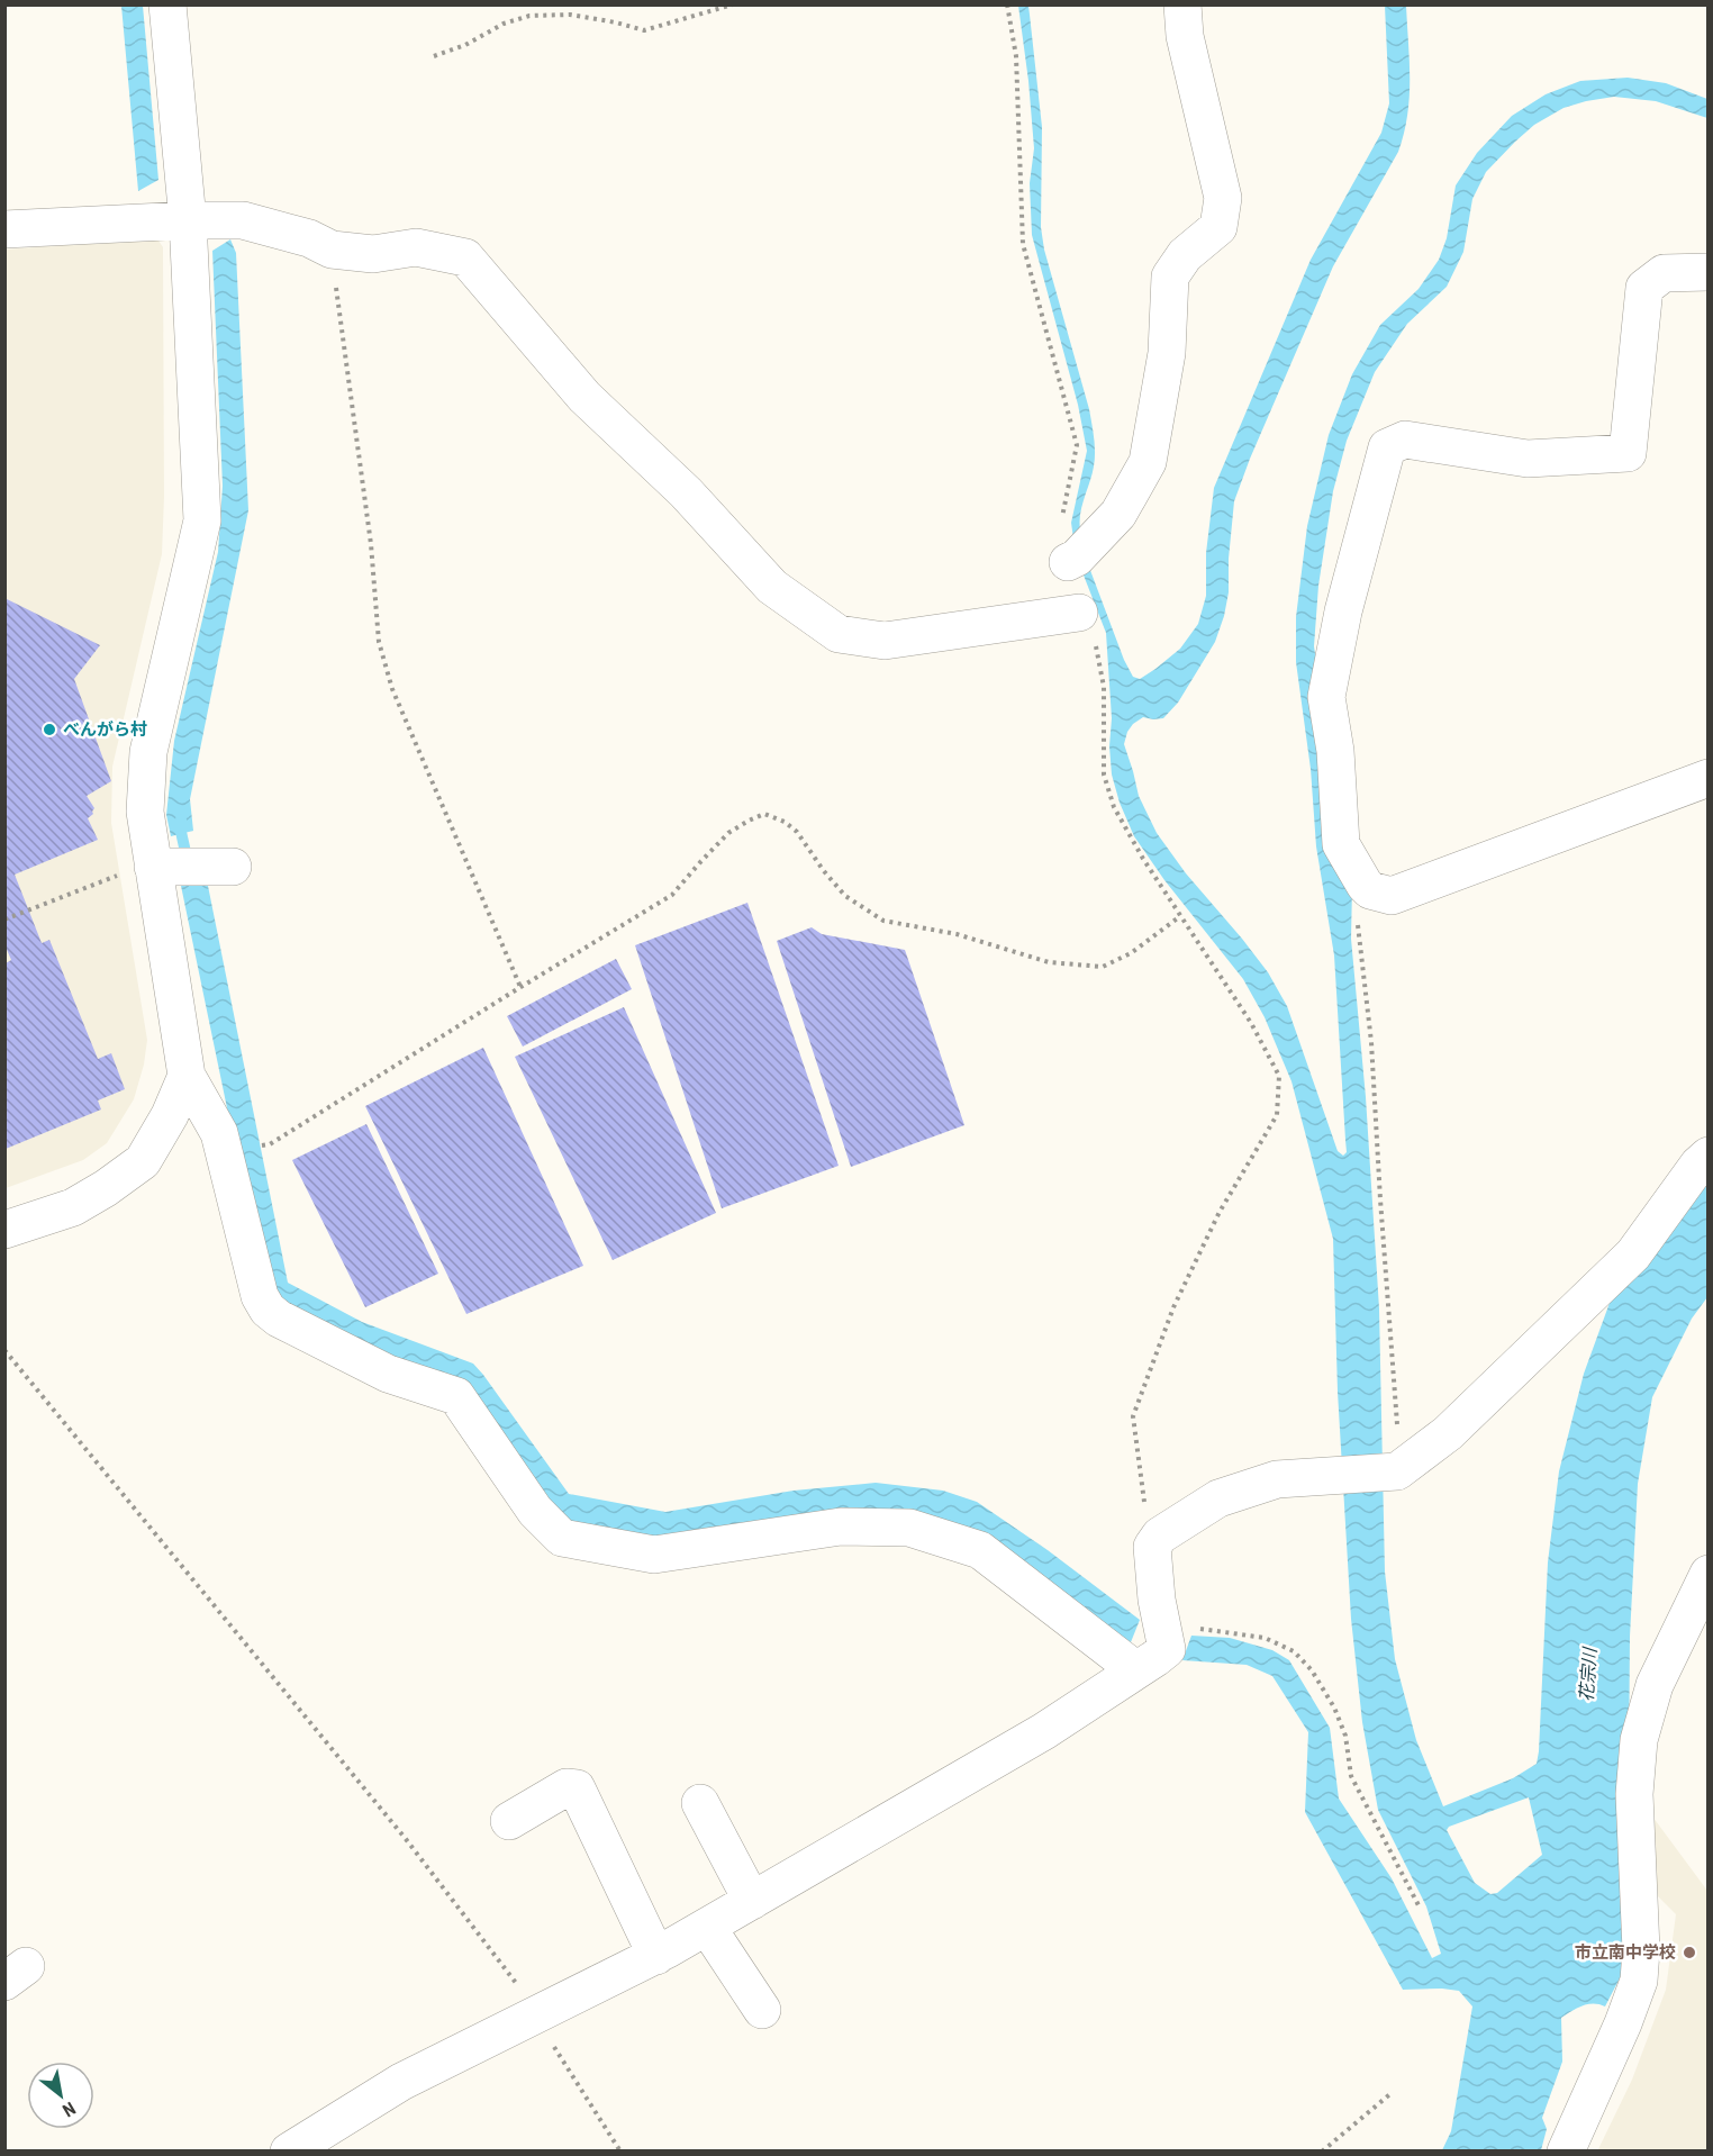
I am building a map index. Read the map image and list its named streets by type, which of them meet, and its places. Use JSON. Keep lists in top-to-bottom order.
{
  "water": ["花宗川"],
  "places": ["べんがら村", "市立南中学校"],
  "north": "bottom right"
}
